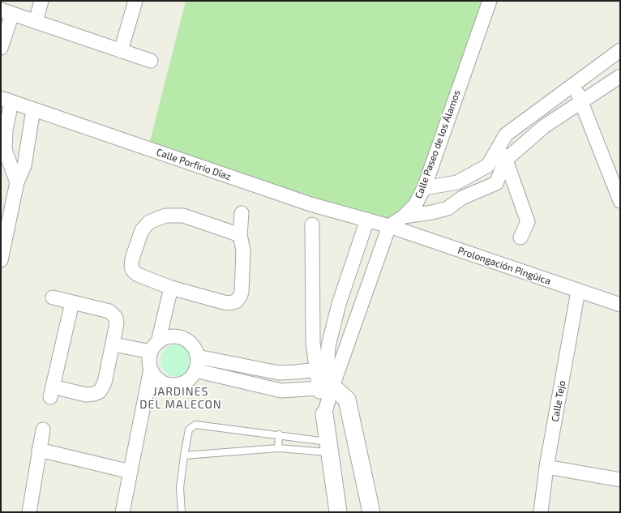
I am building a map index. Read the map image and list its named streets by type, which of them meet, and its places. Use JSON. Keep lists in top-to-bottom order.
{
  "streets": {
    "street": [
      "Calle Paseo de los Álamos",
      "Calle Porfirio Díaz",
      "Prolongación Pingüica",
      "Calle Tejo"
    ]
  },
  "crossings": [
    ["Calle Paseo de los Álamos", "Calle Porfirio Díaz"],
    ["Calle Paseo de los Álamos", "Prolongación Pingüica"],
    ["Calle Porfirio Díaz", "Prolongación Pingüica"],
    ["Prolongación Pingüica", "Calle Tejo"]
  ],
  "districts": ["JARDINES DEL MALECON"]
}
